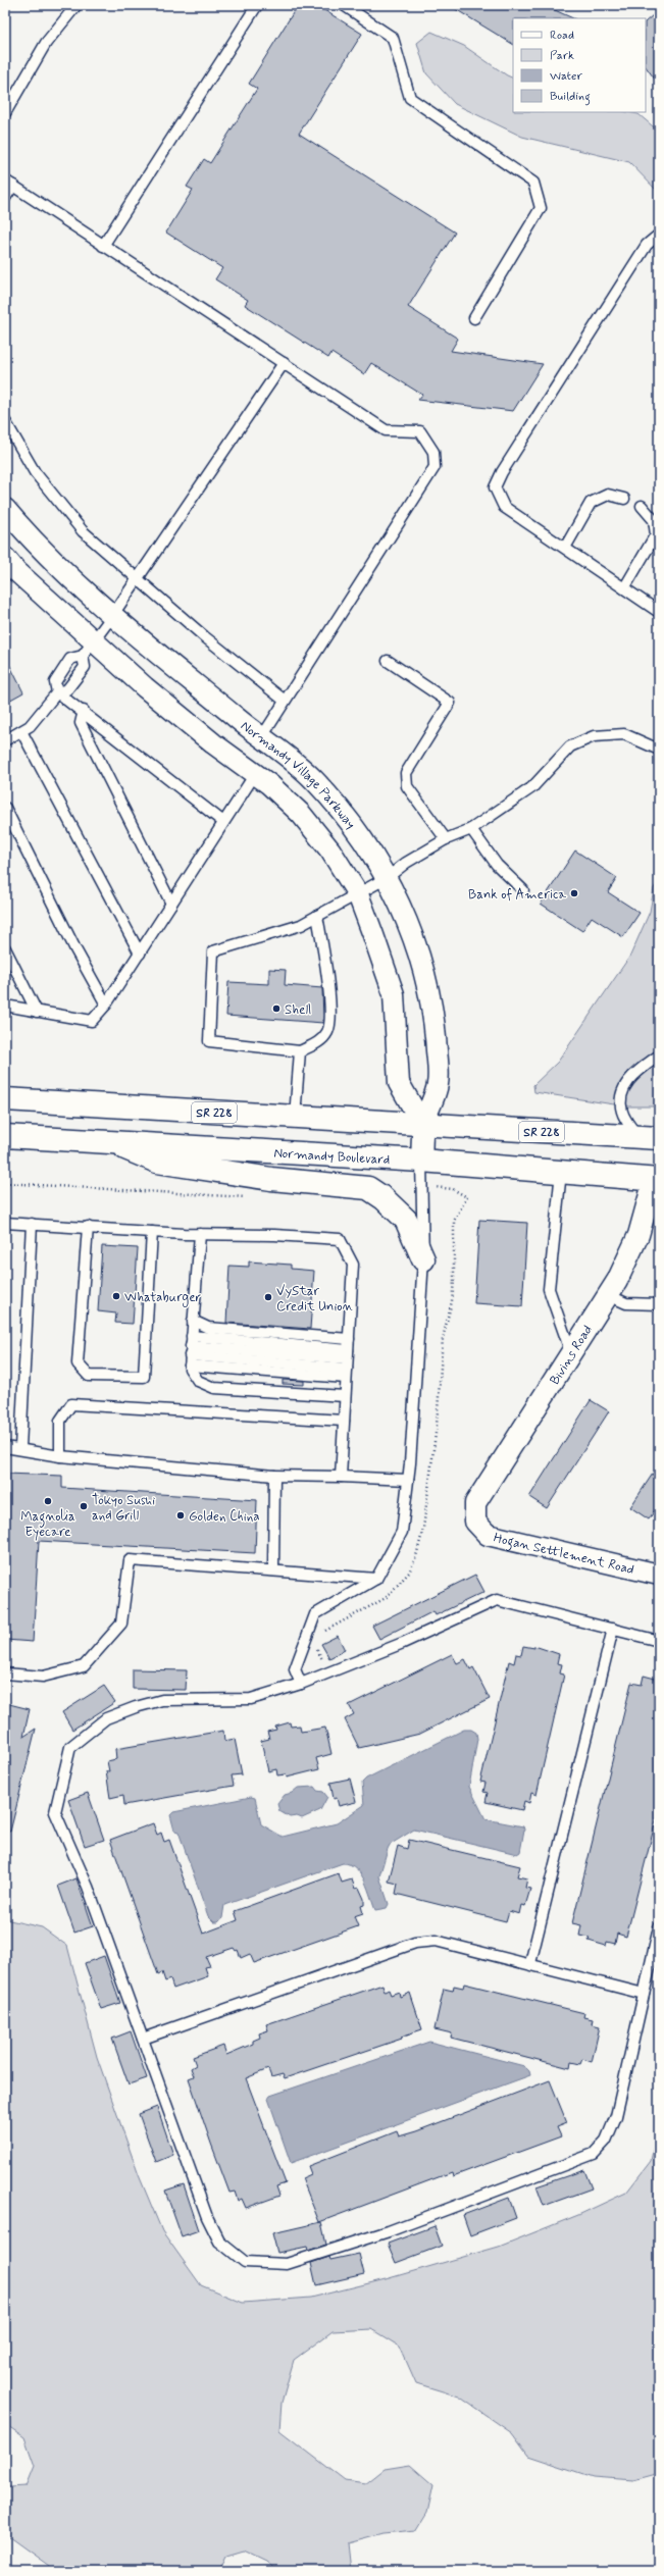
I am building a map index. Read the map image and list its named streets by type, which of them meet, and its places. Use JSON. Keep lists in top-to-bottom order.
{
  "streets": {
    "main road": ["SR 228", "Normandy Boulevard"],
    "street": ["Normandy Village Parkway", "Bivins Road", "Hogan Settlement Road"]
  },
  "crossings": [
    ["Normandy Village Parkway", "SR 228"],
    ["Normandy Village Parkway", "Normandy Boulevard"],
    ["Normandy Boulevard", "Bivins Road"],
    ["Bivins Road", "Hogan Settlement Road"]
  ],
  "places": [
    "Bank of America",
    "Shell",
    "Whataburger",
    "VyStar Credit Union",
    "Magnolia Eyecare",
    "Tokyo Sushi and Grill",
    "Golden China"
  ],
  "legend": [
    "Road",
    "Park",
    "Water",
    "Building"
  ]
}
